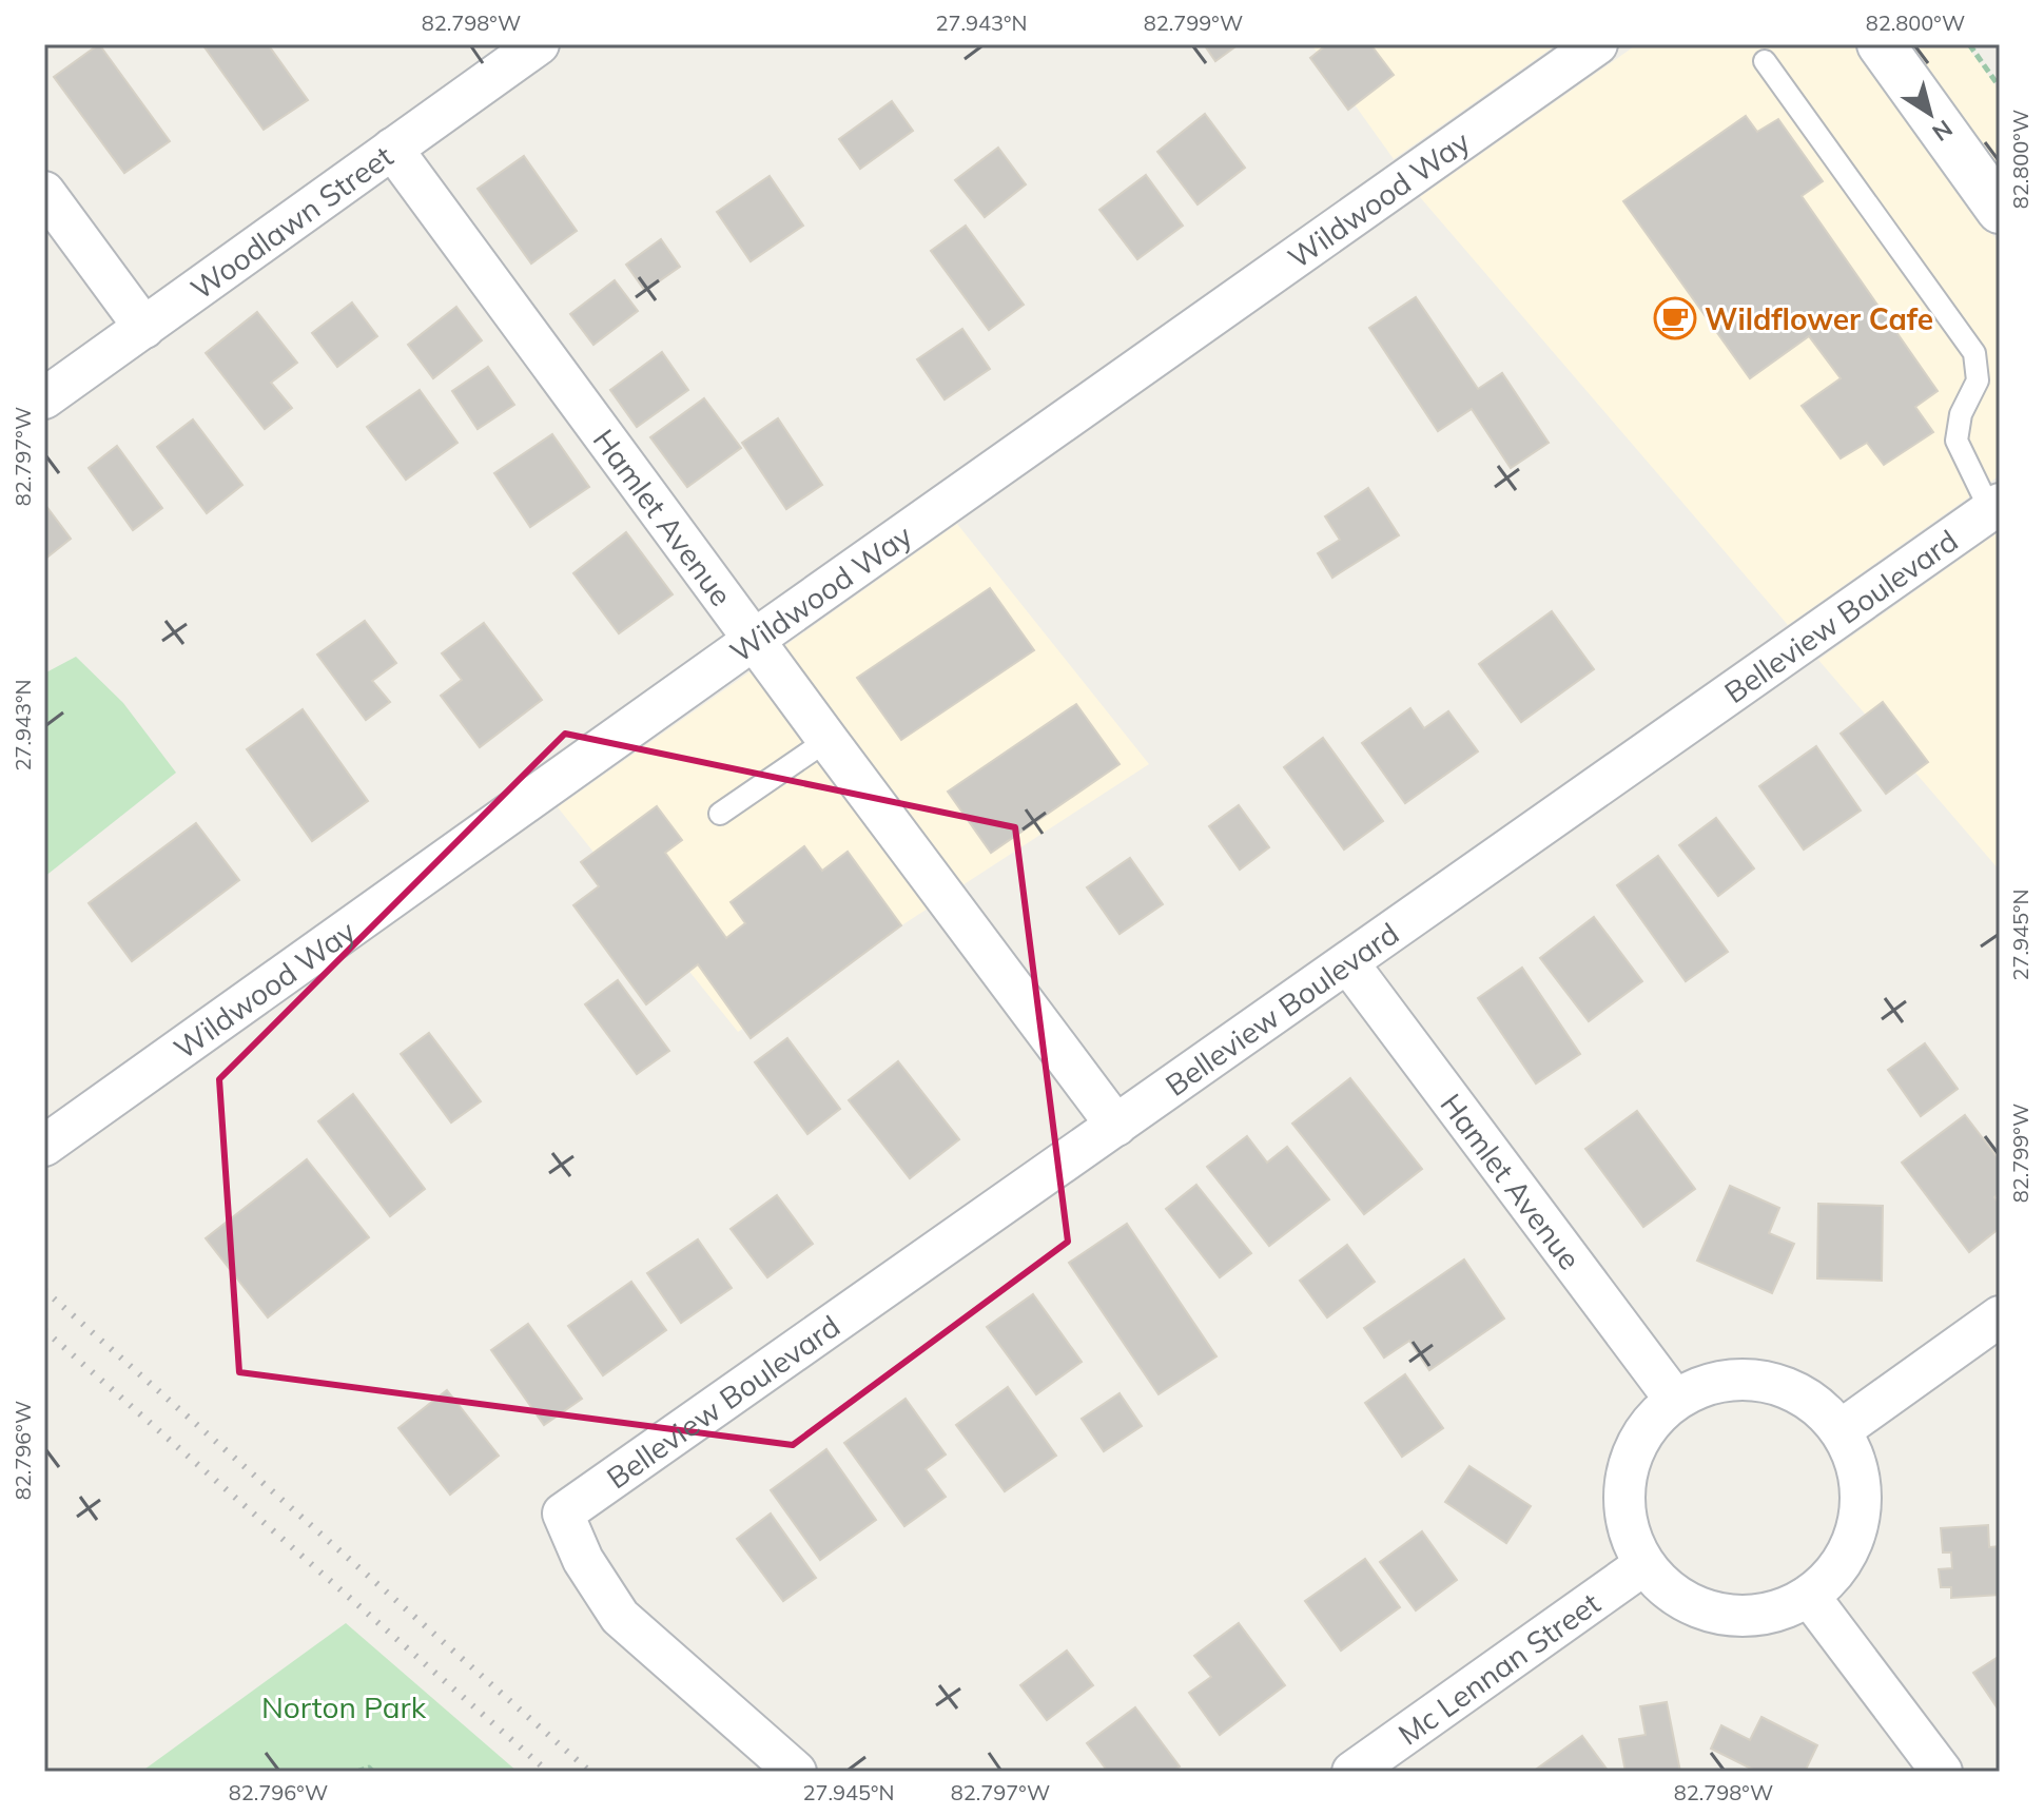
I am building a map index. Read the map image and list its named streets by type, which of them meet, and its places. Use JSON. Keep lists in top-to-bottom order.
{
  "streets": {
    "street": [
      "Wildwood Way",
      "Woodlawn Street",
      "Hamlet Avenue",
      "Belleview Boulevard",
      "Mc Lennan Street"
    ]
  },
  "crossings": [
    ["Wildwood Way", "Hamlet Avenue"],
    ["Woodlawn Street", "Hamlet Avenue"],
    ["Hamlet Avenue", "Belleview Boulevard"],
    ["Hamlet Avenue", "Mc Lennan Street"]
  ],
  "parks": ["Norton Park"],
  "places": {
    "cafe": ["Wildflower Cafe"]
  },
  "north": "bottom right",
  "coordinates": [
    "82.798°W",
    "27.943°N",
    "82.799°W",
    "82.800°W",
    "82.797°W",
    "27.945°N",
    "82.796°W"
  ]
}
